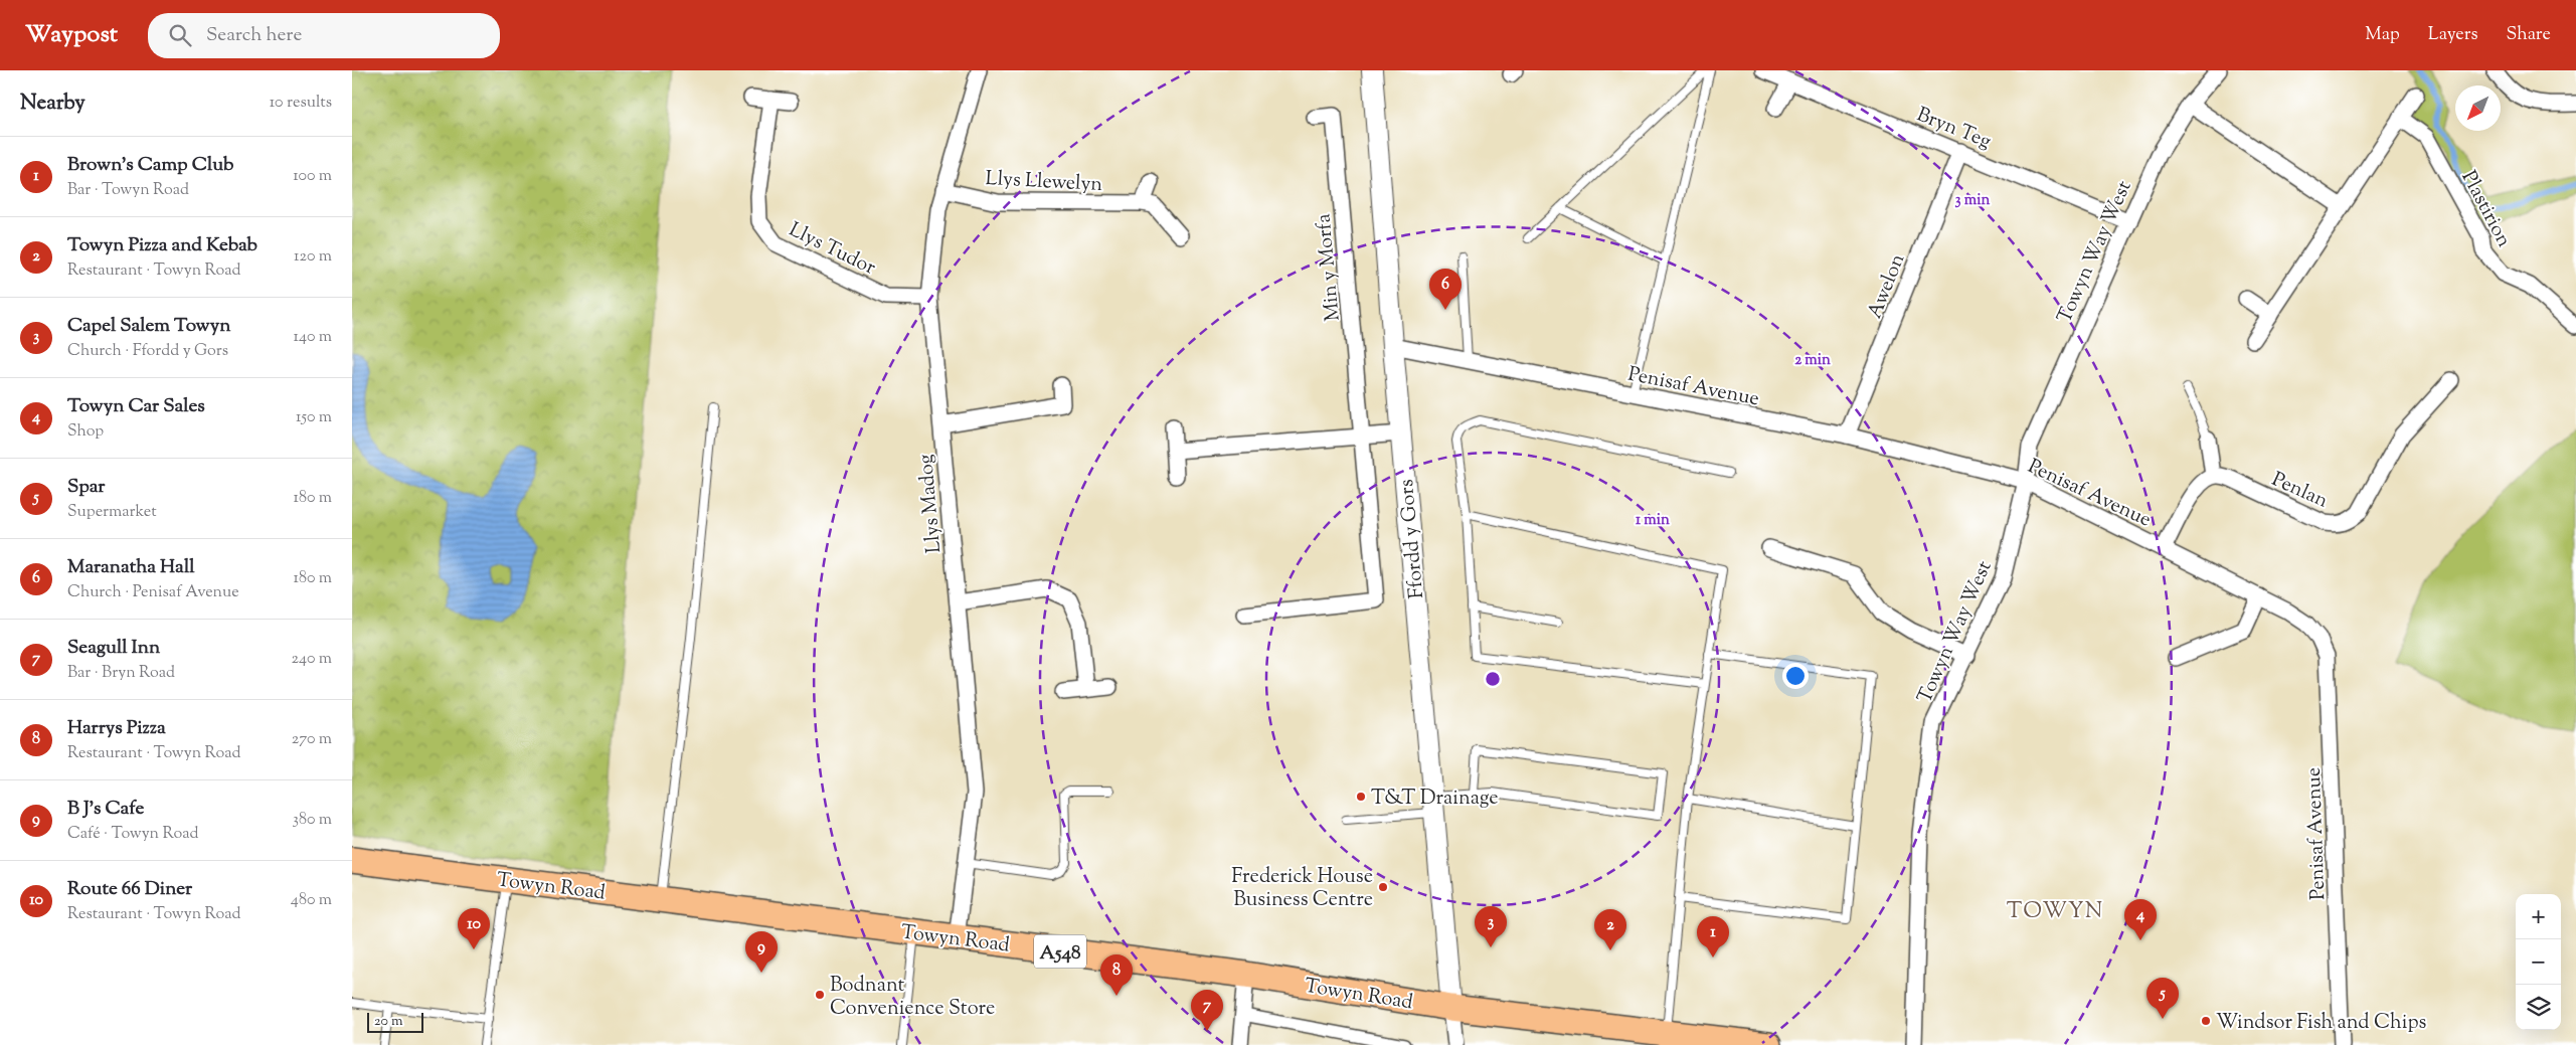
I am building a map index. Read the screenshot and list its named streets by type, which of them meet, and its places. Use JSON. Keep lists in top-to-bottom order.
{
  "streets": {
    "main road": ["Towyn Road", "A548"],
    "street": [
      "Bryn Teg",
      "Llys Llewelyn",
      "Plastirion",
      "Llys Tudor",
      "Towyn Way West",
      "Min y Morfa",
      "Awelon",
      "Penisaf Avenue",
      "Penlan",
      "Llys Madog",
      "Ffordd y Gors"
    ]
  },
  "crossings": [
    ["Bryn Teg", "Towyn Way West"],
    ["Bryn Teg", "Awelon"],
    ["Llys Llewelyn", "Llys Madog"],
    ["Llys Tudor", "Llys Madog"],
    ["Towyn Way West", "Penisaf Avenue"],
    ["Awelon", "Penisaf Avenue"],
    ["Penisaf Avenue", "Ffordd y Gors"],
    ["Llys Madog", "Towyn Road"],
    ["Ffordd y Gors", "Towyn Road"]
  ],
  "districts": ["TOWYN"],
  "places": [
    "T&T Drainage",
    "Frederick House Business Centre",
    "Bodnant Convenience Store",
    "Windsor Fish and Chips"
  ],
  "scale_bar": "20 m",
  "north": "bottom left",
  "page": {
    "header": "Waypost",
    "search": "Search here",
    "nav": ["Map", "Layers", "Share"],
    "heading": ["Nearby", "10 results"],
    "list": [
      {
        "mark": "1",
        "name": "Brown's Camp Club",
        "note": "Bar · Towyn Road",
        "value": "100 m"
      },
      {
        "mark": "2",
        "name": "Towyn Pizza and Kebab",
        "note": "Restaurant · Towyn Road",
        "value": "120 m"
      },
      {
        "mark": "3",
        "name": "Capel Salem Towyn",
        "note": "Church · Ffordd y Gors",
        "value": "140 m"
      },
      {
        "mark": "4",
        "name": "Towyn Car Sales",
        "note": "Shop",
        "value": "150 m"
      },
      {
        "mark": "5",
        "name": "Spar",
        "note": "Supermarket",
        "value": "180 m"
      },
      {
        "mark": "6",
        "name": "Maranatha Hall",
        "note": "Church · Penisaf Avenue",
        "value": "180 m"
      },
      {
        "mark": "7",
        "name": "Seagull Inn",
        "note": "Bar · Bryn Road",
        "value": "240 m"
      },
      {
        "mark": "8",
        "name": "Harrys Pizza",
        "note": "Restaurant · Towyn Road",
        "value": "270 m"
      },
      {
        "mark": "9",
        "name": "B J's Cafe",
        "note": "Café · Towyn Road",
        "value": "380 m"
      },
      {
        "mark": "10",
        "name": "Route 66 Diner",
        "note": "Restaurant · Towyn Road",
        "value": "480 m"
      }
    ],
    "pins": [
      "6",
      "4",
      "3",
      "10",
      "2",
      "1",
      "9",
      "8",
      "5",
      "7"
    ],
    "map_buttons": ["+", "−"],
    "scale": "20 m"
  },
  "rings": ["3 min", "2 min", "1 min"]
}
